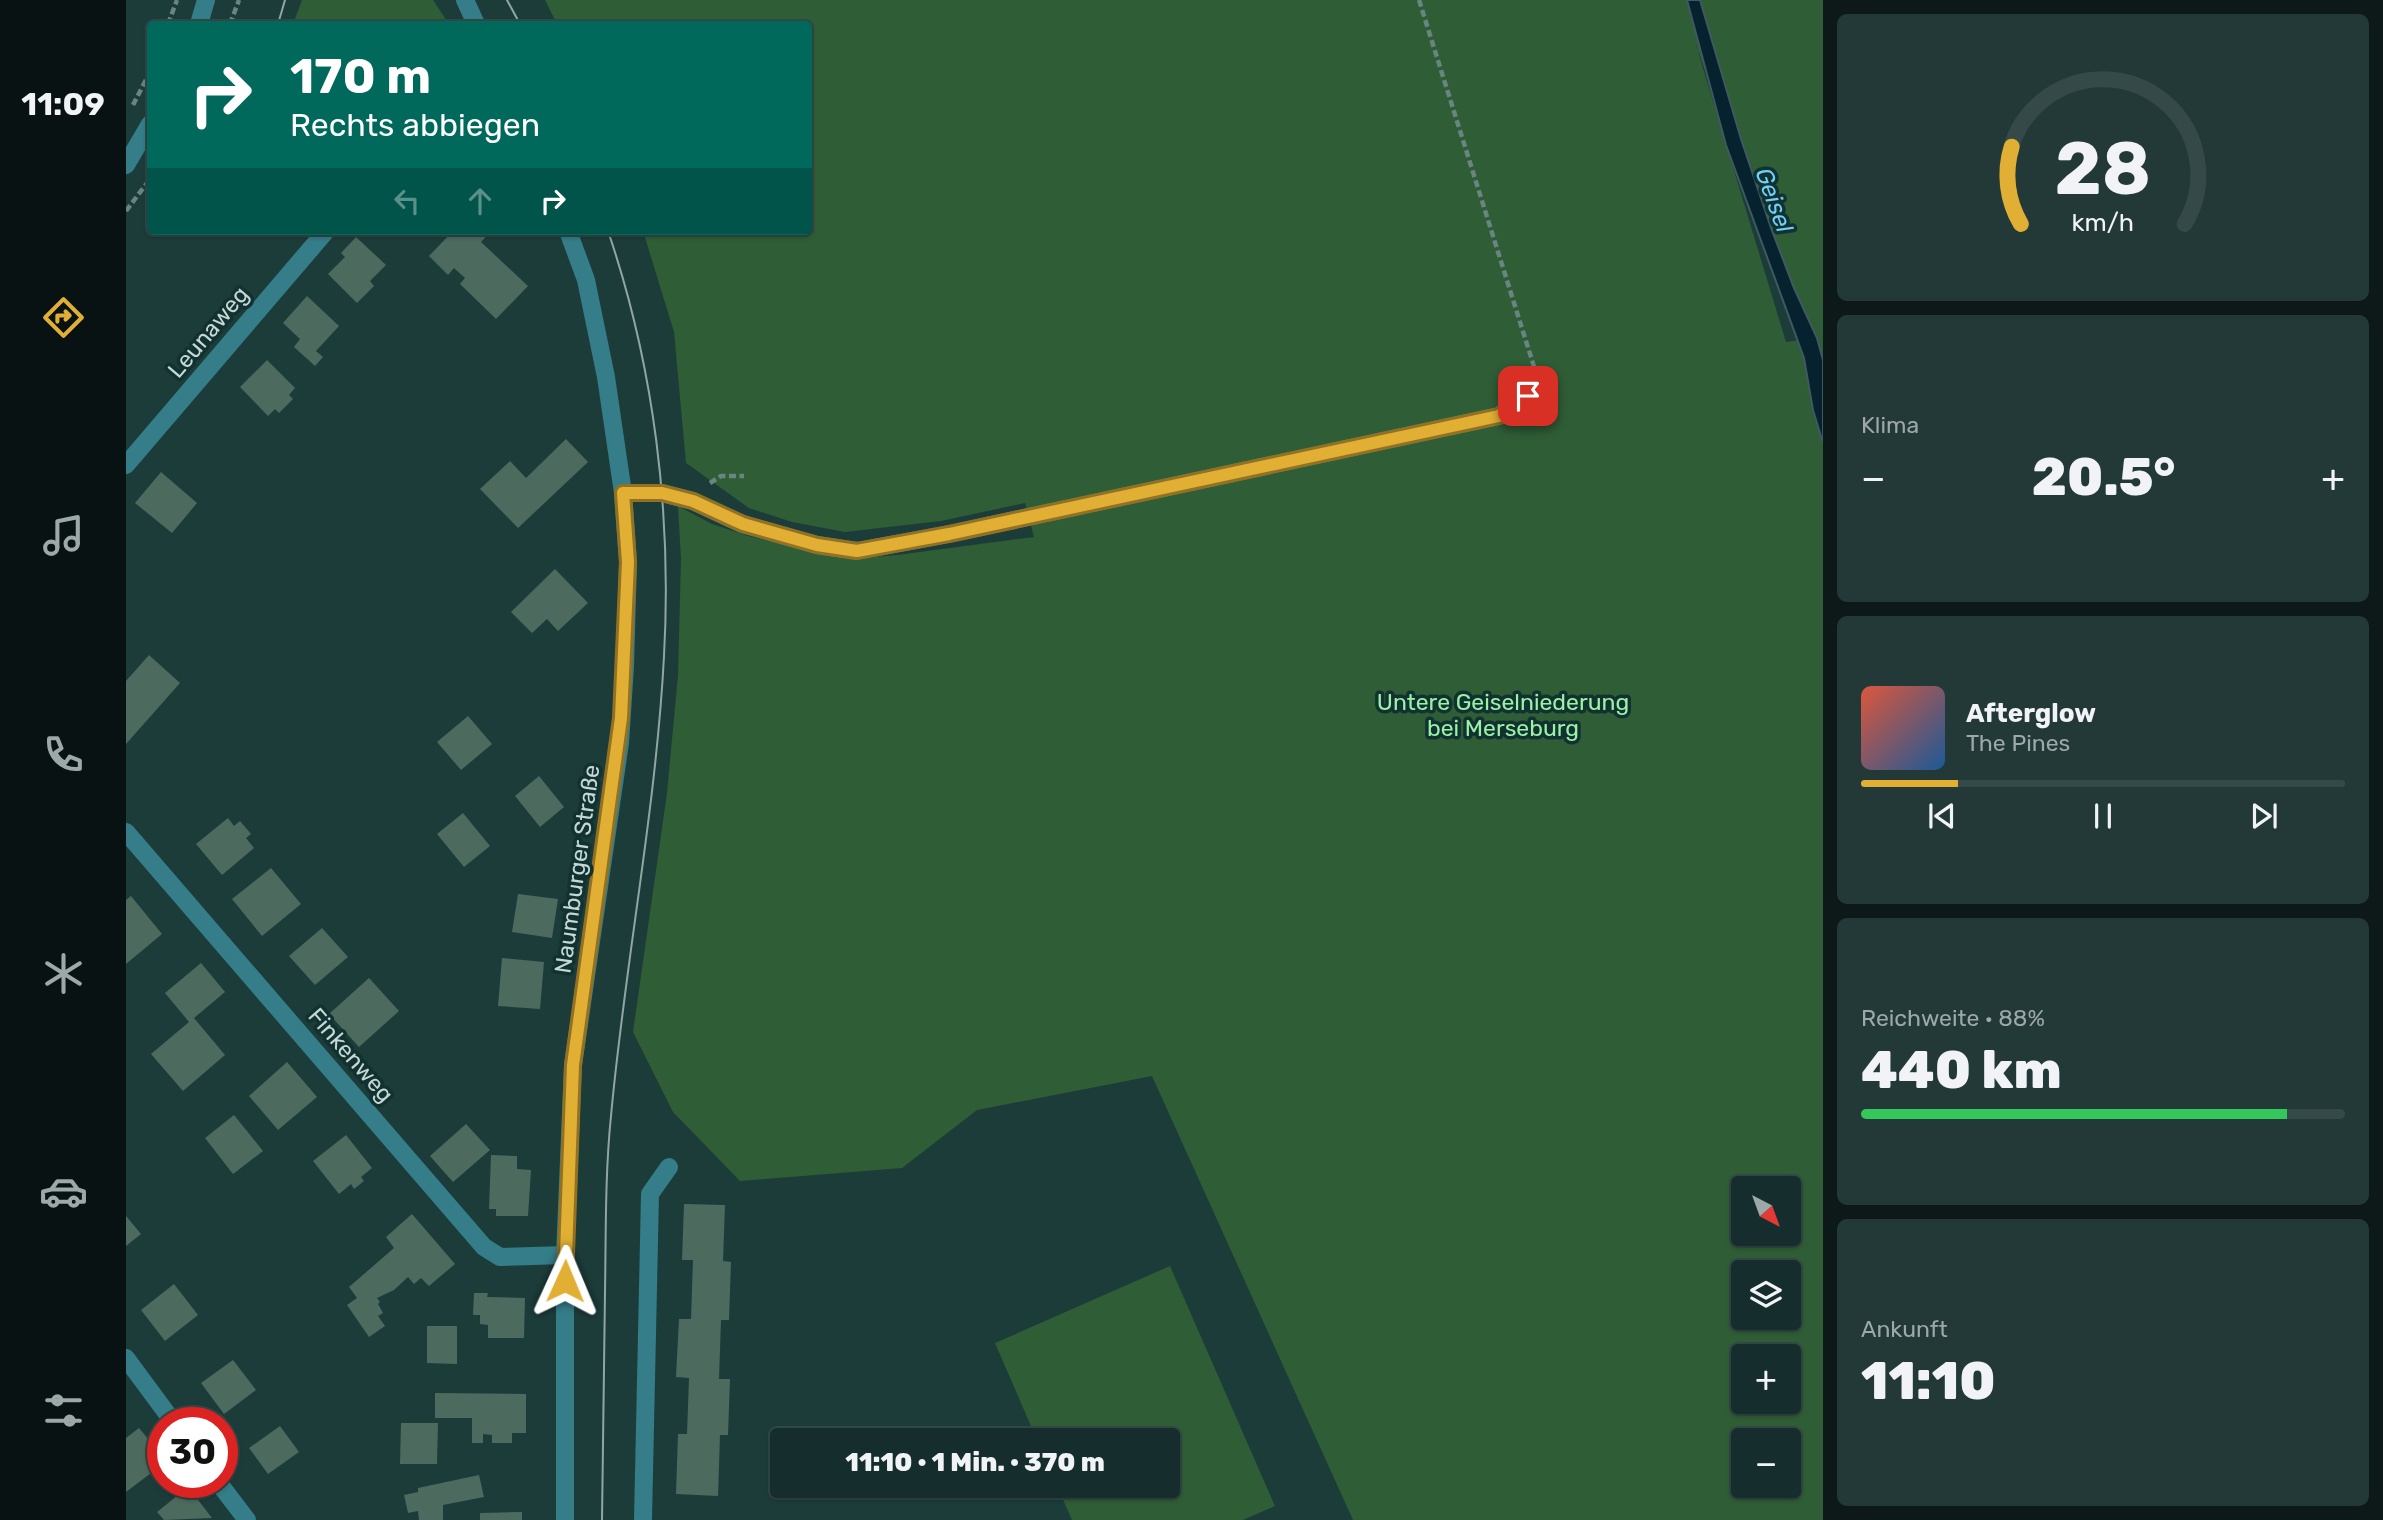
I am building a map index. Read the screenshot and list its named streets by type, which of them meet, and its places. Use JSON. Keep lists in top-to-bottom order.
{
  "streets": {
    "street": ["Leunaweg", "Naumburger Straße", "Finkenweg"]
  },
  "crossings": [
    ["Naumburger Straße", "Finkenweg"]
  ],
  "water": ["Geisel"],
  "parks": ["Untere Geiselniederung bei Merseburg"],
  "north": "bottom right",
  "page": {
    "tabs": "11:09",
    "turn": ["170 m", "Rechts abbiegen"],
    "tile": [
      "Klima",
      ["Reichweite · 88%", "440 km"],
      ["Ankunft", "11:10"]
    ],
    "heat": ["−", "20.5°", "+"],
    "song": ["Afterglow", "The Pines"],
    "map_buttons": ["+", "−"],
    "limit": "30",
    "trip": "11:10 · 1 Min. · 370 m",
    "gauge": ["28", "km/h"]
  }
}
